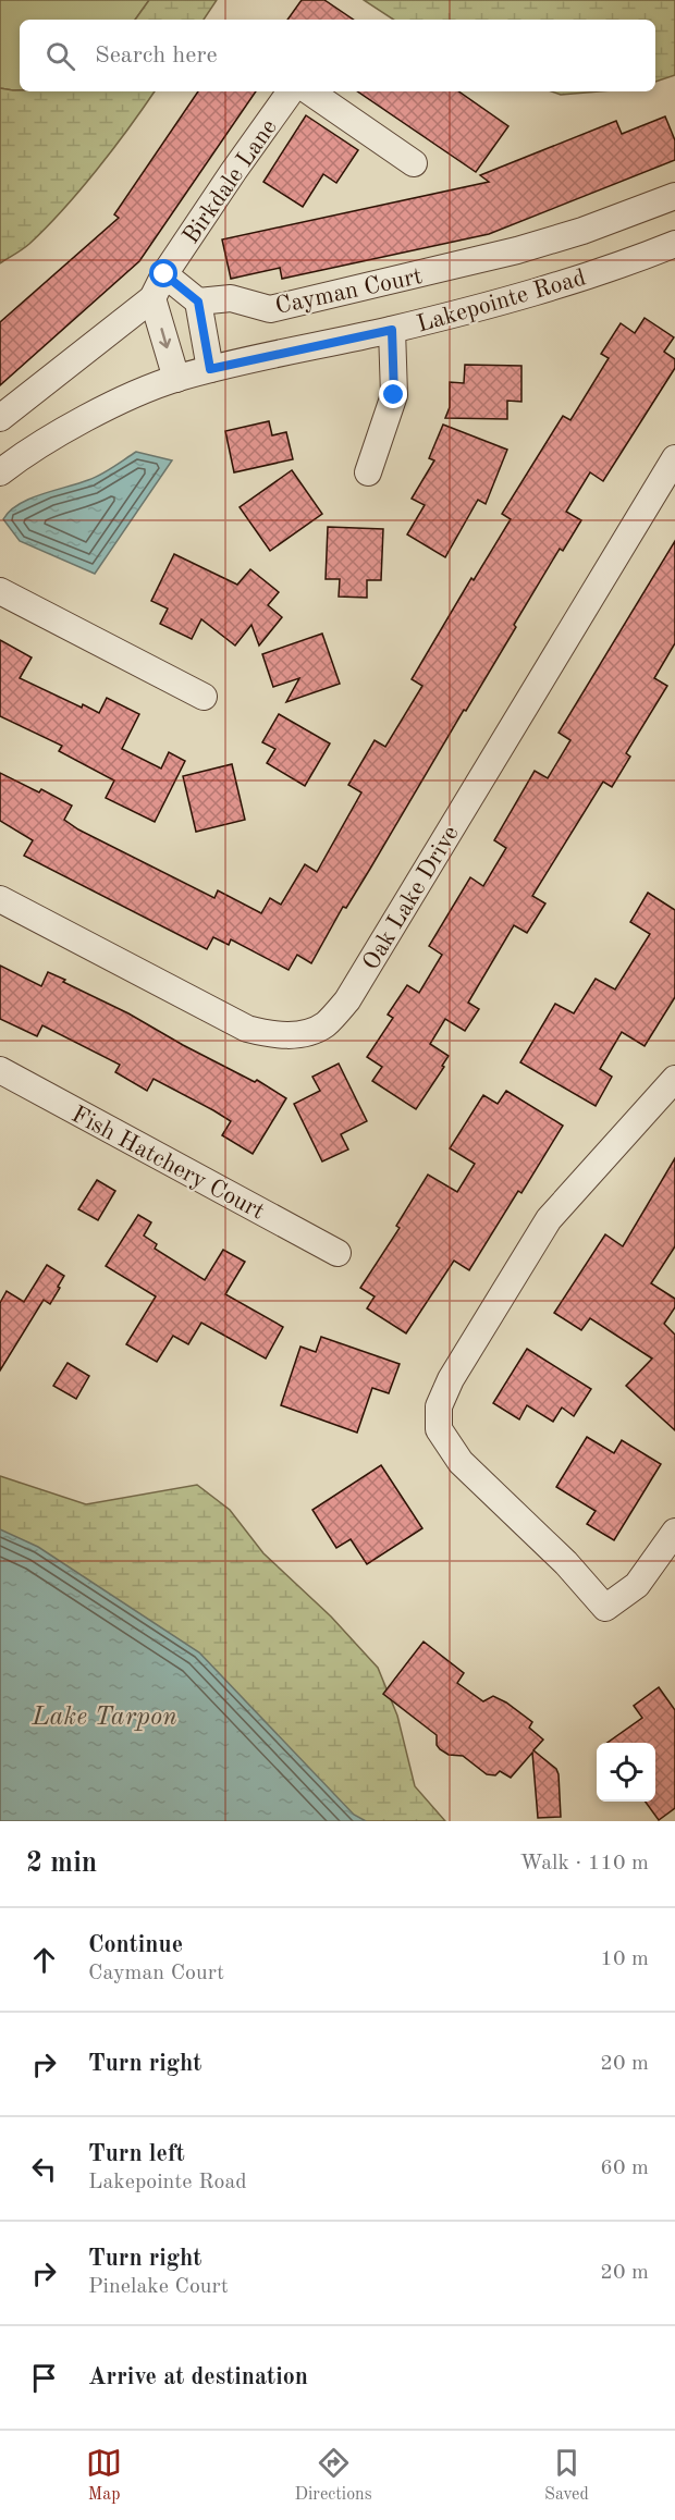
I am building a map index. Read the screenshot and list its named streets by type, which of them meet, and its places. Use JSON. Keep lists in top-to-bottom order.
{
  "streets": {
    "street": [
      "Birkdale Lane",
      "Cayman Court",
      "Lakepointe Road",
      "Oak Lake Drive",
      "Fish Hatchery Court"
    ]
  },
  "water": ["Lake Tarpon"],
  "page": {
    "search": "Search here",
    "heading": ["2 min", "Walk · 110 m"],
    "list": [
      ["Continue", "Cayman Court", "10 m"],
      ["Turn right", "20 m"],
      ["Turn left", "Lakepointe Road", "60 m"],
      ["Turn right", "Pinelake Court", "20 m"],
      "Arrive at destination"
    ],
    "nav": ["Map", "Directions", "Saved"]
  }
}
